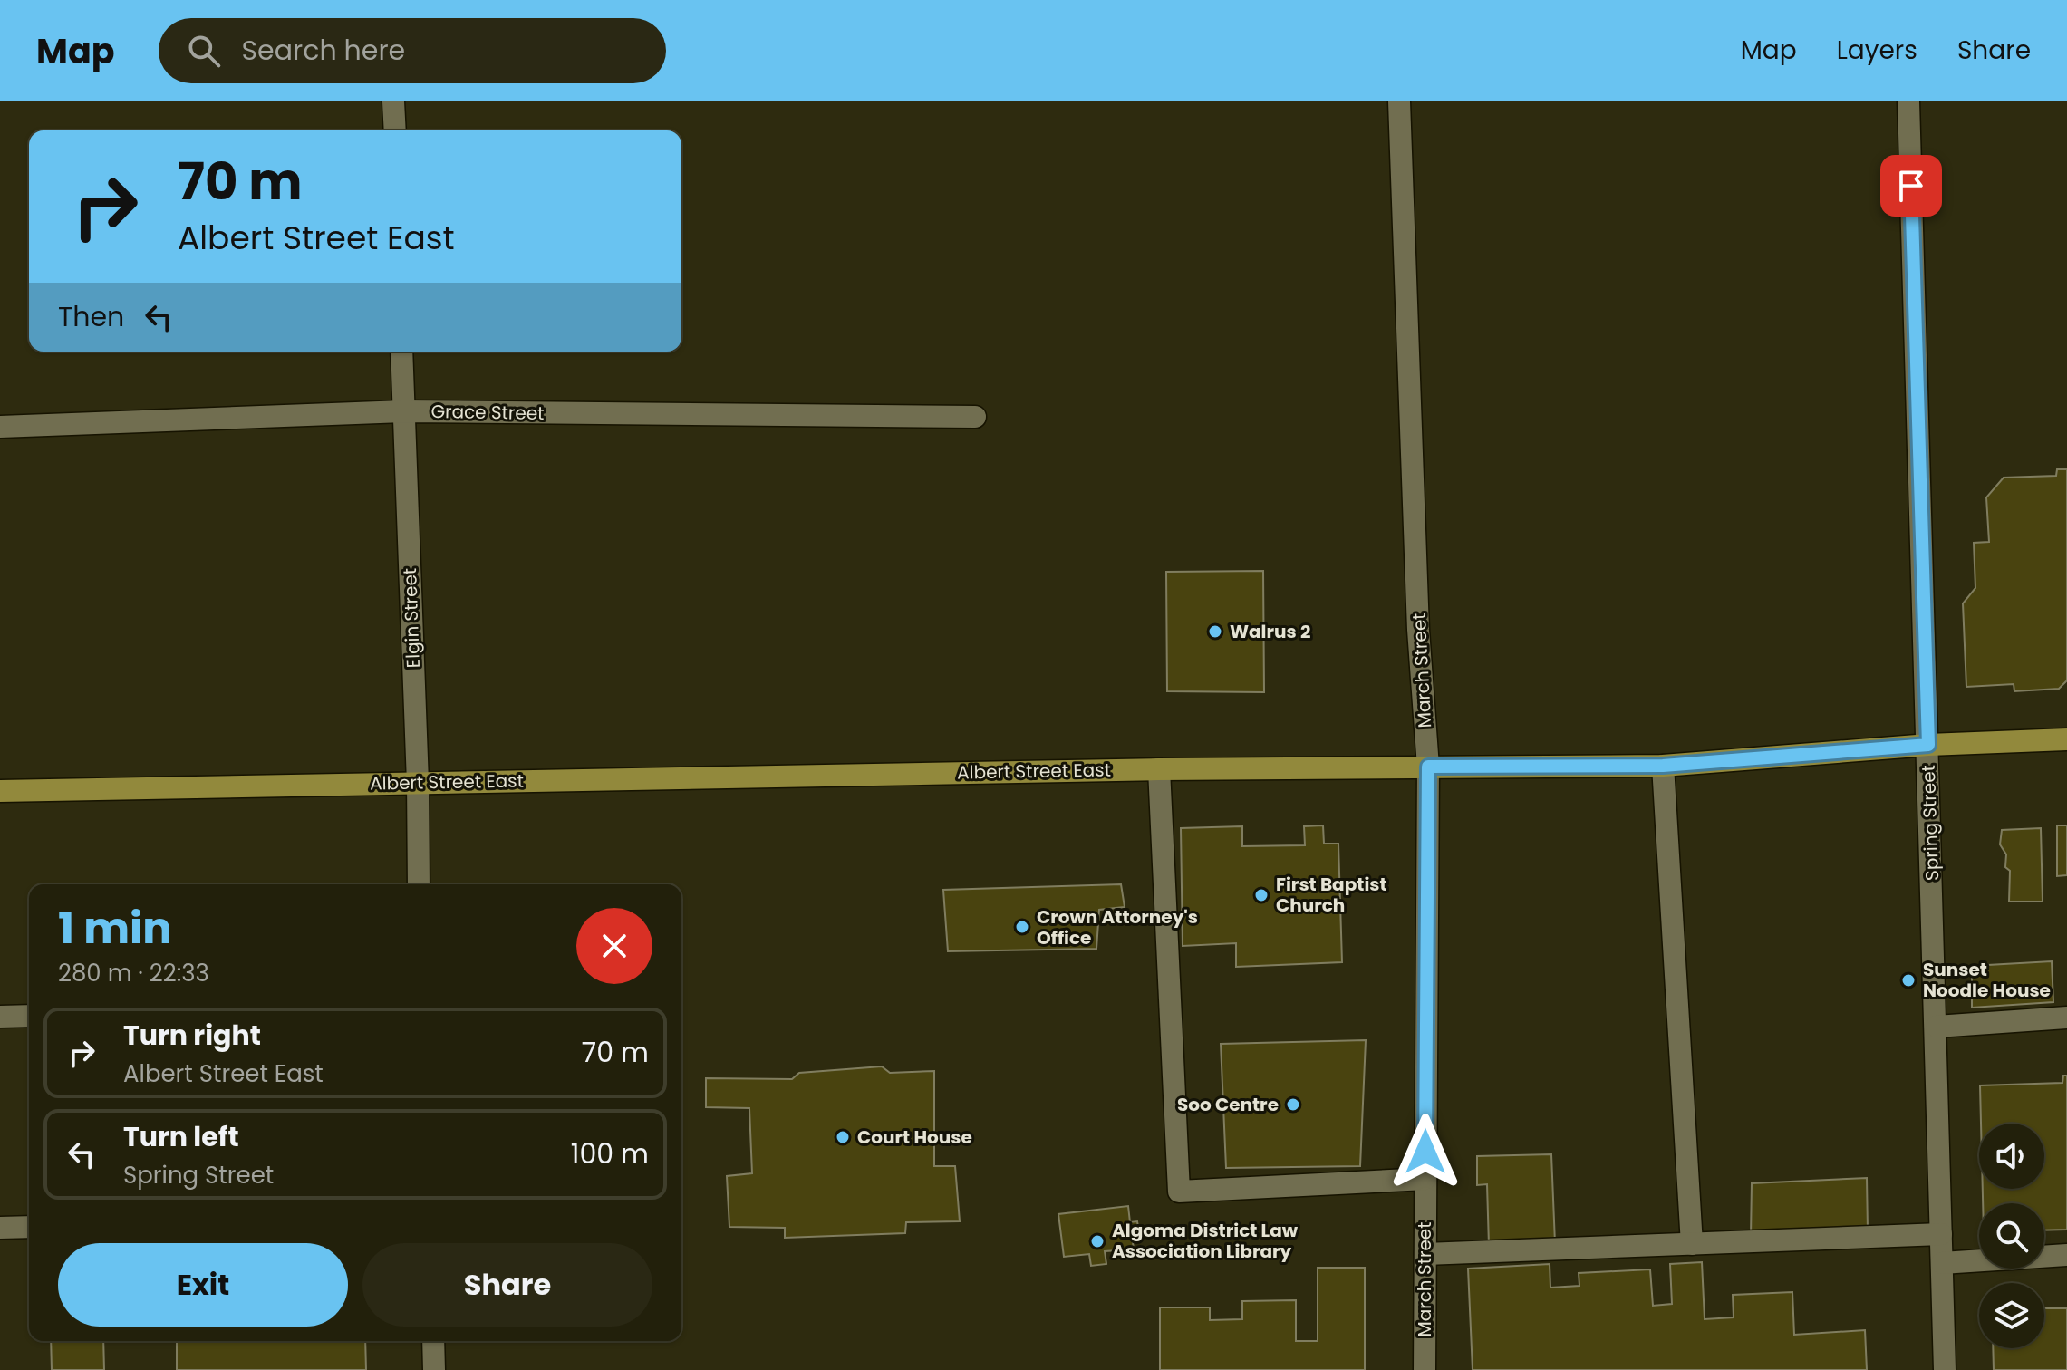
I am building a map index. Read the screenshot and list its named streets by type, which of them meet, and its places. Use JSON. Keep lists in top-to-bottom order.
{
  "streets": {
    "main road": ["Albert Street East"],
    "street": [
      "Grace Street",
      "Elgin Street",
      "March Street",
      "Spring Street"
    ]
  },
  "crossings": [
    ["Grace Street", "Elgin Street"],
    ["Elgin Street", "Albert Street East"],
    ["March Street", "Albert Street East"],
    ["Albert Street East", "Spring Street"]
  ],
  "places": [
    "Walrus 2",
    "First Baptist Church",
    "Crown Attorney's Office",
    "Sunset Noodle House",
    "Soo Centre",
    "Court House",
    "Algoma District Law Association Library"
  ],
  "page": {
    "header": "Map",
    "search": "Search here",
    "nav": ["Map", "Layers", "Share"],
    "turn": ["70 m", "Albert Street East"],
    "then": "Then",
    "heading": ["1 min", "280 m · 22:33"],
    "list": [
      {
        "name": "Turn right",
        "note": "Albert Street East",
        "value": "70 m"
      },
      {
        "name": "Turn left",
        "note": "Spring Street",
        "value": "100 m"
      }
    ],
    "buttons": ["Exit", "Share"]
  }
}
